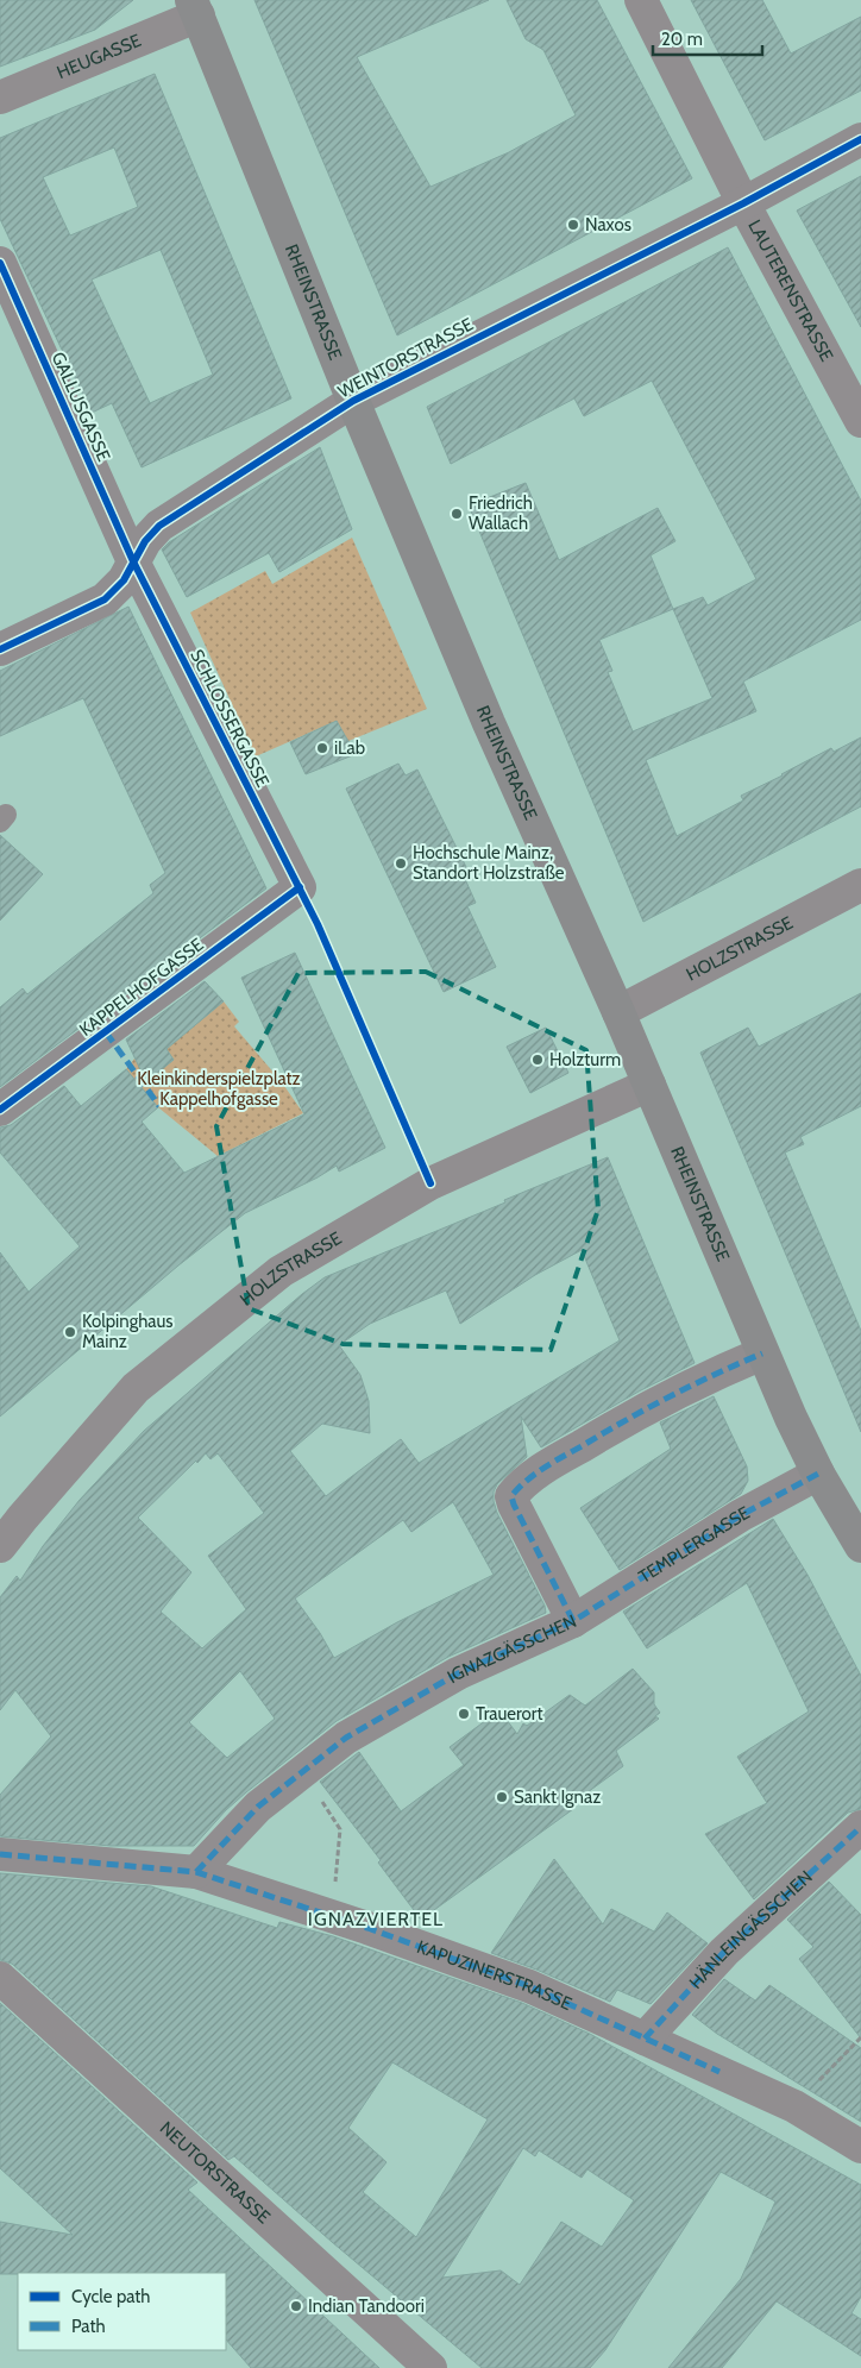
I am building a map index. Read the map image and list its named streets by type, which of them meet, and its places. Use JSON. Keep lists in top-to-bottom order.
{
  "streets": {
    "main road": ["RHEINSTRASSE"],
    "street": [
      "HEUGASSE",
      "LAUTERENSTRASSE",
      "WEINTORSTRASSE",
      "GALLUSGASSE",
      "SCHLOSSERGASSE",
      "HOLZSTRASSE",
      "KAPPELHOFGASSE",
      "TEMPLERGASSE",
      "IGNAZGÄSSCHEN",
      "HÄNLEINGÄSSCHEN",
      "KAPUZINERSTRASSE",
      "NEUTORSTRASSE"
    ]
  },
  "crossings": [
    ["HEUGASSE", "RHEINSTRASSE"],
    ["LAUTERENSTRASSE", "WEINTORSTRASSE"],
    ["RHEINSTRASSE", "WEINTORSTRASSE"],
    ["RHEINSTRASSE", "HOLZSTRASSE"],
    ["RHEINSTRASSE", "TEMPLERGASSE"],
    ["RHEINSTRASSE", "IGNAZGÄSSCHEN"],
    ["WEINTORSTRASSE", "GALLUSGASSE"],
    ["WEINTORSTRASSE", "SCHLOSSERGASSE"],
    ["GALLUSGASSE", "SCHLOSSERGASSE"],
    ["SCHLOSSERGASSE", "KAPPELHOFGASSE"],
    ["TEMPLERGASSE", "IGNAZGÄSSCHEN"],
    ["IGNAZGÄSSCHEN", "KAPUZINERSTRASSE"],
    ["HÄNLEINGÄSSCHEN", "KAPUZINERSTRASSE"]
  ],
  "districts": ["IGNAZVIERTEL"],
  "parks": ["Kleinkinderspielzplatz Kappelhofgasse"],
  "places": [
    "Naxos",
    "Friedrich Wallach",
    "iLab",
    "Hochschule Mainz, Standort Holzstraße",
    "Holzturm",
    "Kolpinghaus Mainz",
    "Trauerort",
    "Sankt Ignaz",
    "Indian Tandoori"
  ],
  "legend": ["Cycle path", "Path"],
  "scale_bar": "20 m"
}
